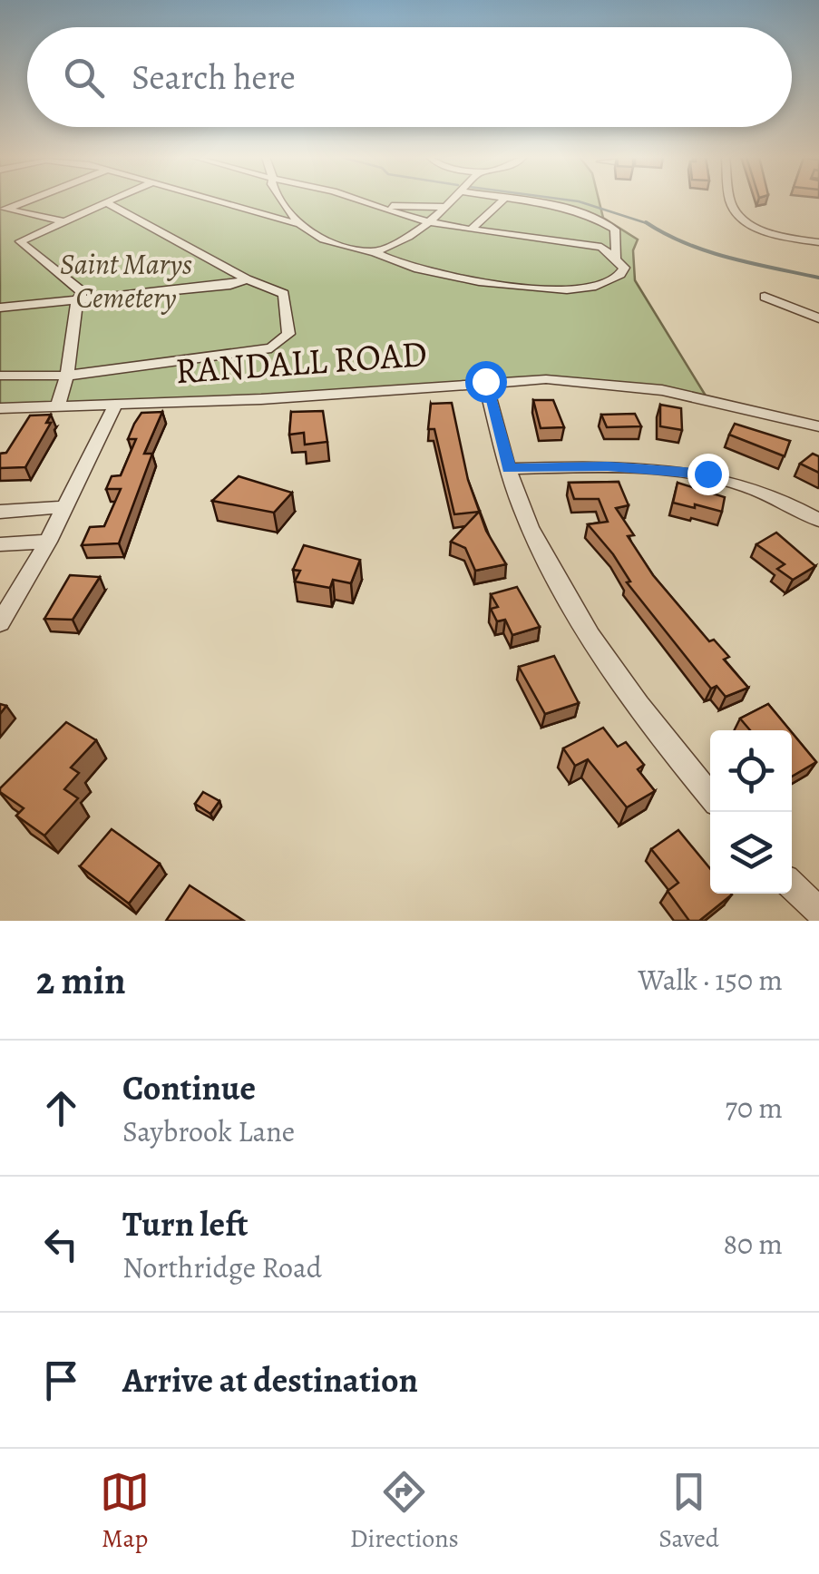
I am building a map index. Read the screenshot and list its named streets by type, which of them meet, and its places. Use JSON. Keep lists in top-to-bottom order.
{
  "streets": {
    "street": ["RANDALL ROAD"]
  },
  "parks": ["Saint Marys Cemetery"],
  "page": {
    "search": "Search here",
    "heading": ["2 min", "Walk · 150 m"],
    "list": [
      ["Continue", "Saybrook Lane", "70 m"],
      ["Turn left", "Northridge Road", "80 m"],
      "Arrive at destination"
    ],
    "nav": ["Map", "Directions", "Saved"]
  }
}
